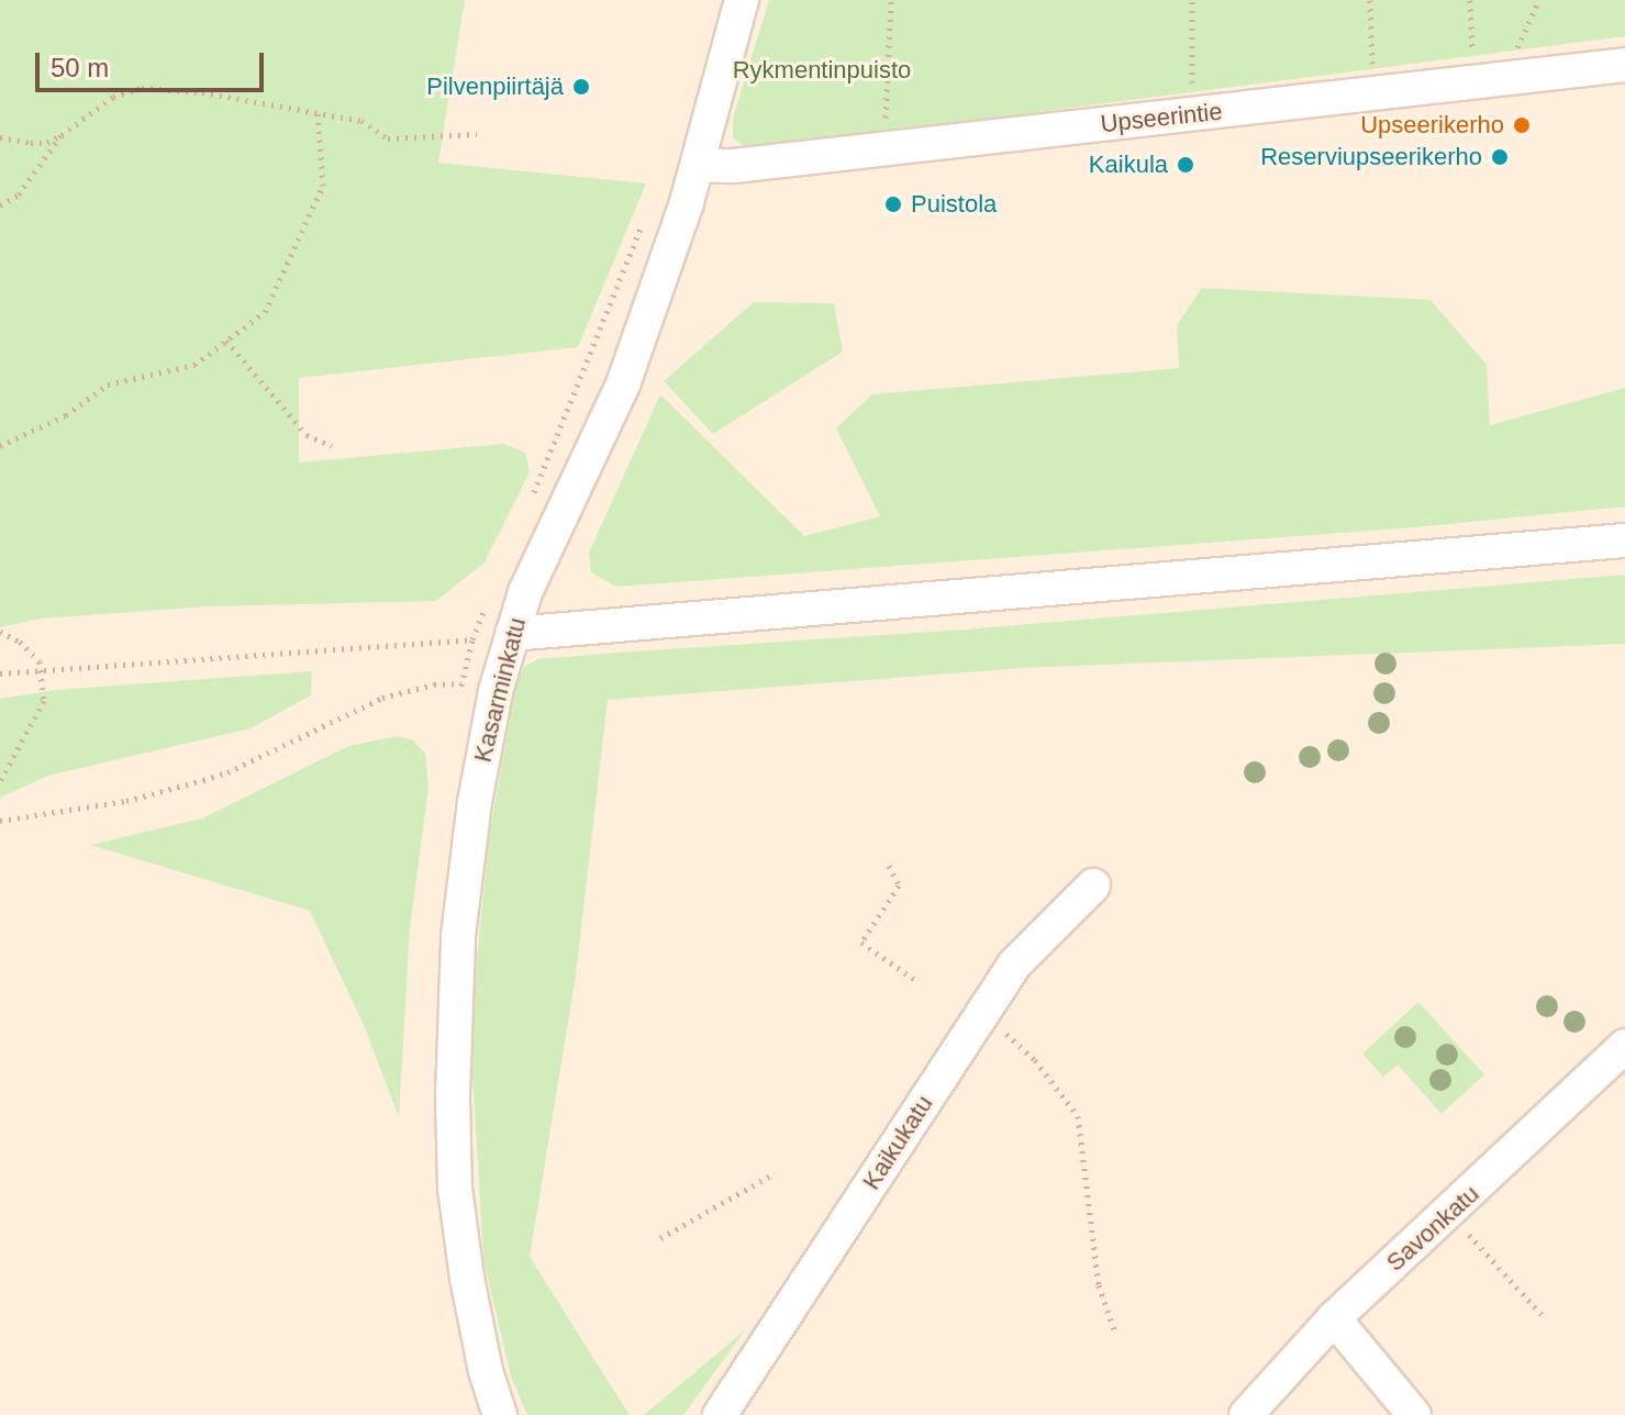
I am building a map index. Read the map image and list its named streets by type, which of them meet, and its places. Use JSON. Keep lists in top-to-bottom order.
{
  "streets": {
    "street": [
      "Upseerintie",
      "Kasarminkatu",
      "Kaikukatu",
      "Savonkatu"
    ]
  },
  "crossings": [
    ["Upseerintie", "Kasarminkatu"]
  ],
  "parks": ["Rykmentinpuisto"],
  "places": [
    "Pilvenpiirtäjä",
    "Upseerikerho",
    "Reserviupseerikerho",
    "Kaikula",
    "Puistola"
  ],
  "scale_bar": "50 m"
}
